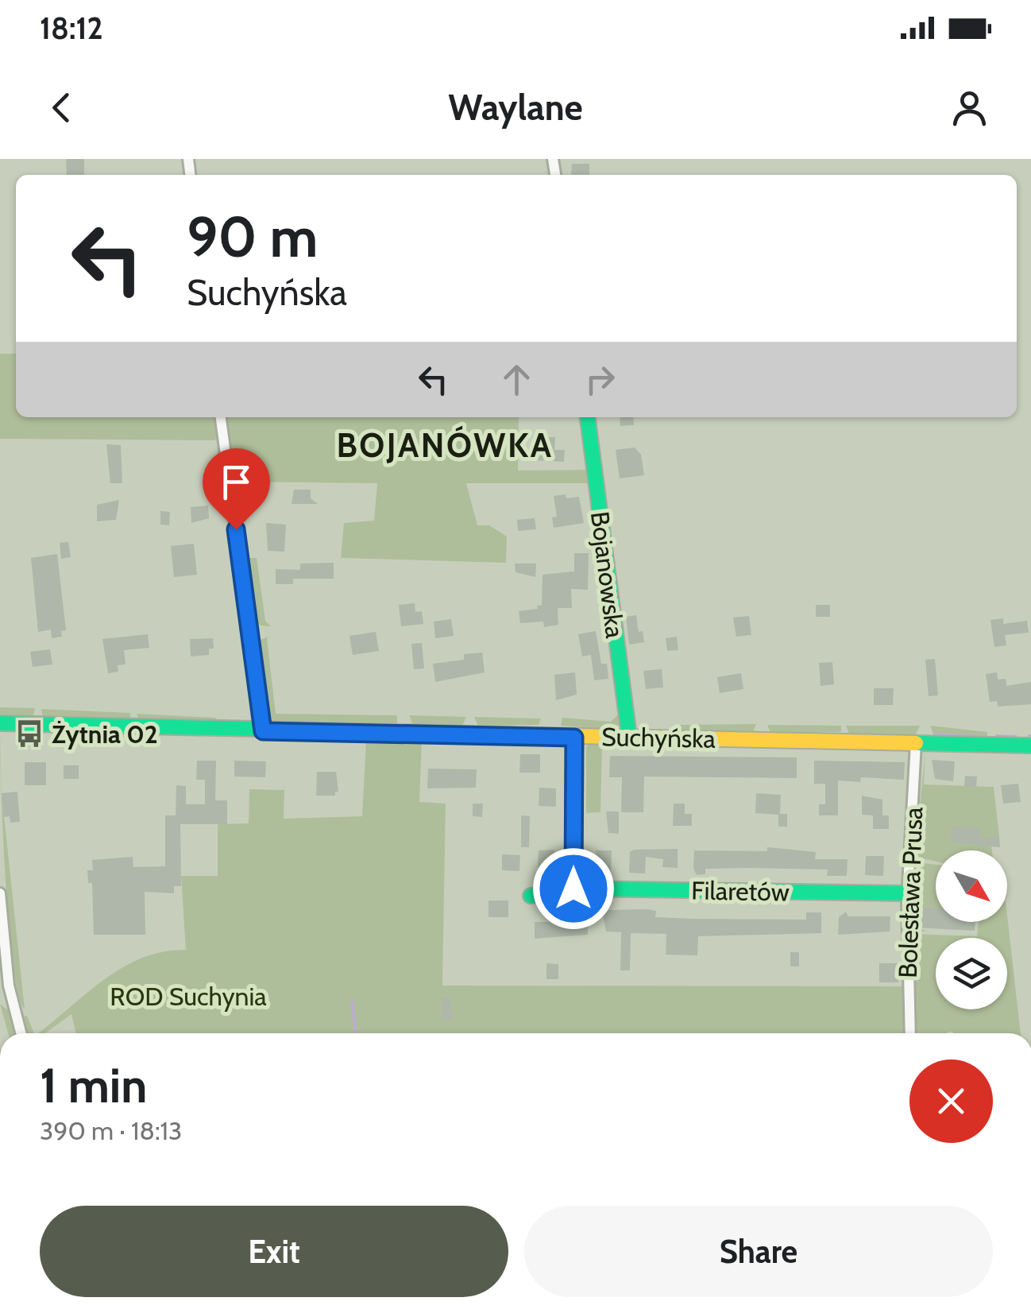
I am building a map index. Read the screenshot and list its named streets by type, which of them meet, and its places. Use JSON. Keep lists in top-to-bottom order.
{
  "streets": {
    "street": [
      "Bojanowska",
      "Suchyńska",
      "Filaretów",
      "Bolesława Prusa"
    ]
  },
  "crossings": [
    ["Bojanowska", "Suchyńska"],
    ["Suchyńska", "Bolesława Prusa"],
    ["Filaretów", "Bolesława Prusa"]
  ],
  "districts": ["BOJANÓWKA"],
  "parks": ["ROD Suchynia"],
  "places": {
    "bus stop": ["Żytnia 02"]
  },
  "north": "bottom right",
  "page": {
    "status": "18:12",
    "header": "Waylane",
    "turn": ["90 m", "Suchyńska"],
    "heading": ["1 min", "390 m · 18:13"],
    "buttons": ["Exit", "Share"]
  }
}
